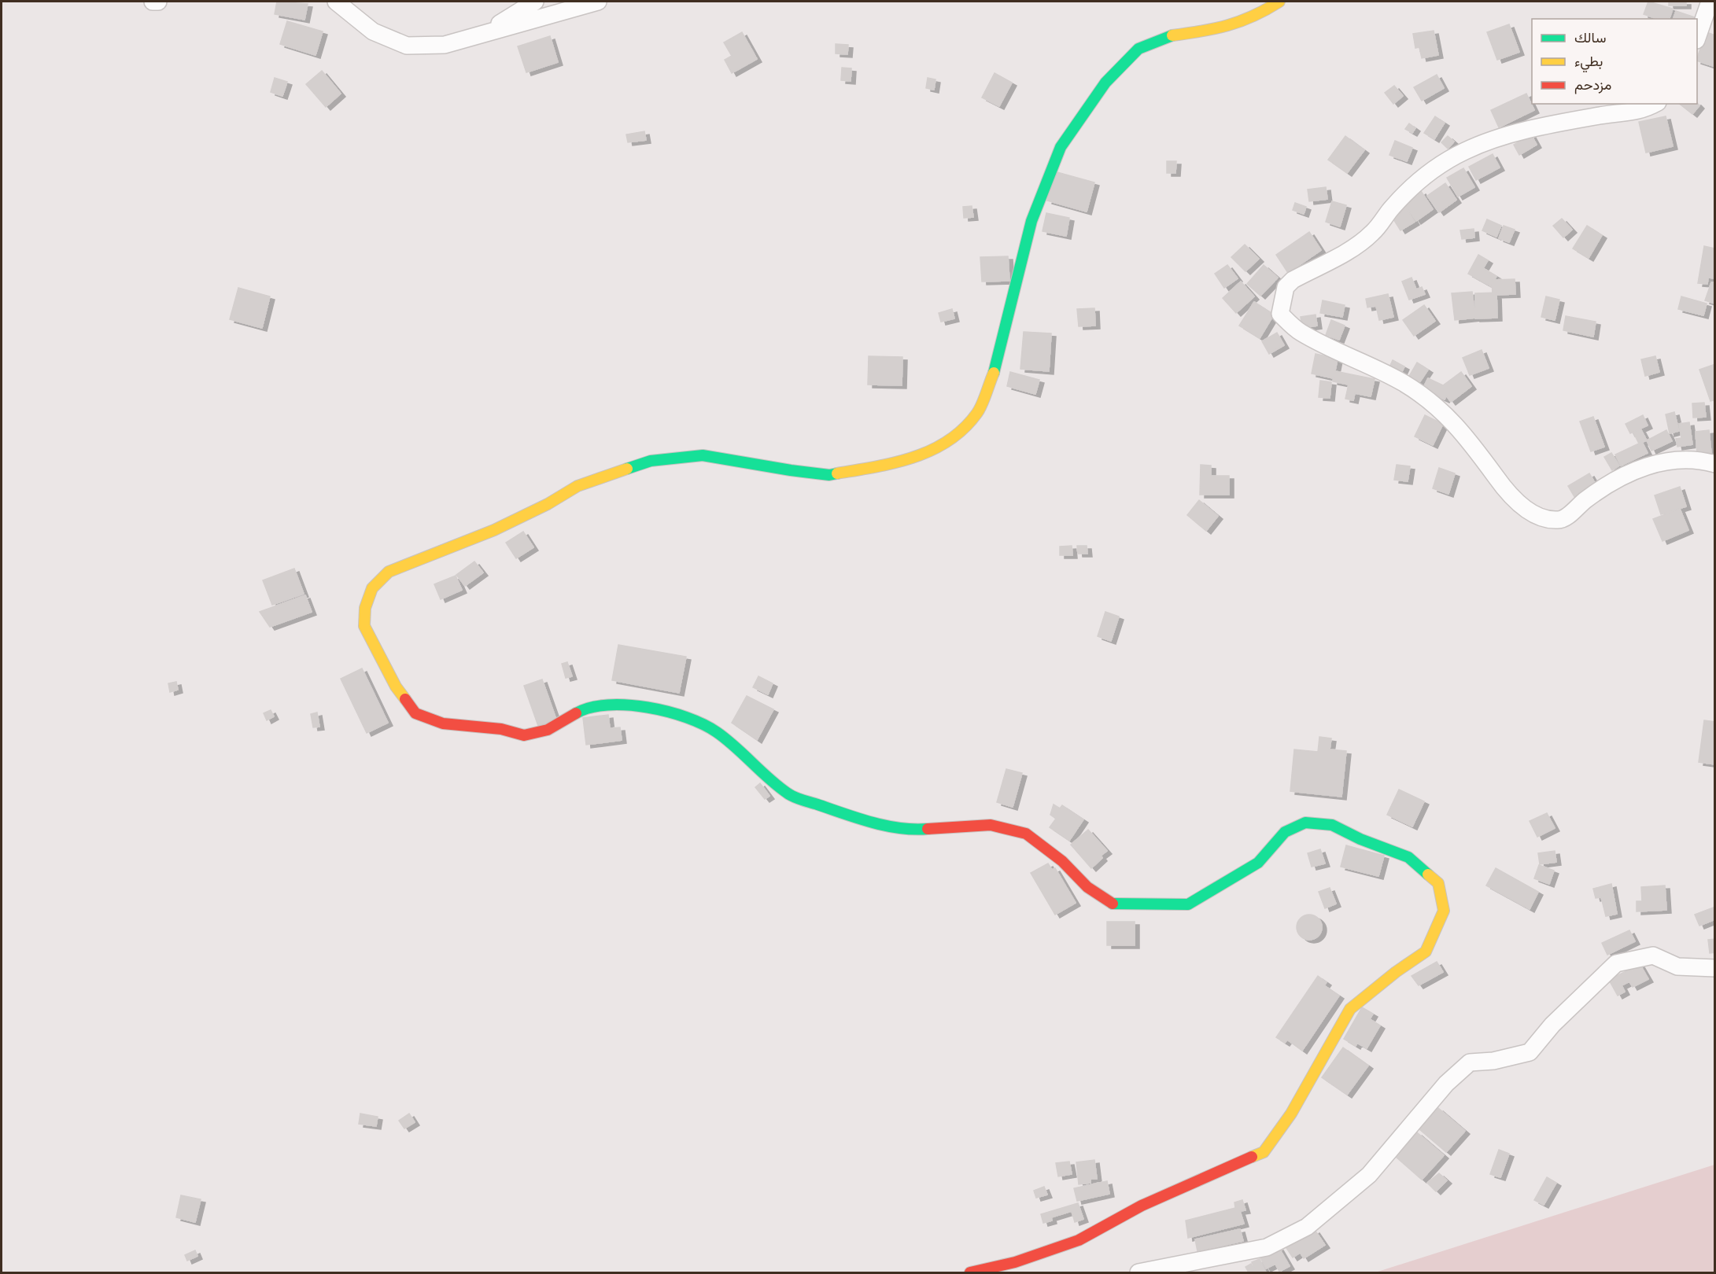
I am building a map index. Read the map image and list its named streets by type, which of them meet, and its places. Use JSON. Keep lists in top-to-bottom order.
{
  "legend": ["سالك", "بطيء", "مزدحم"]
}
